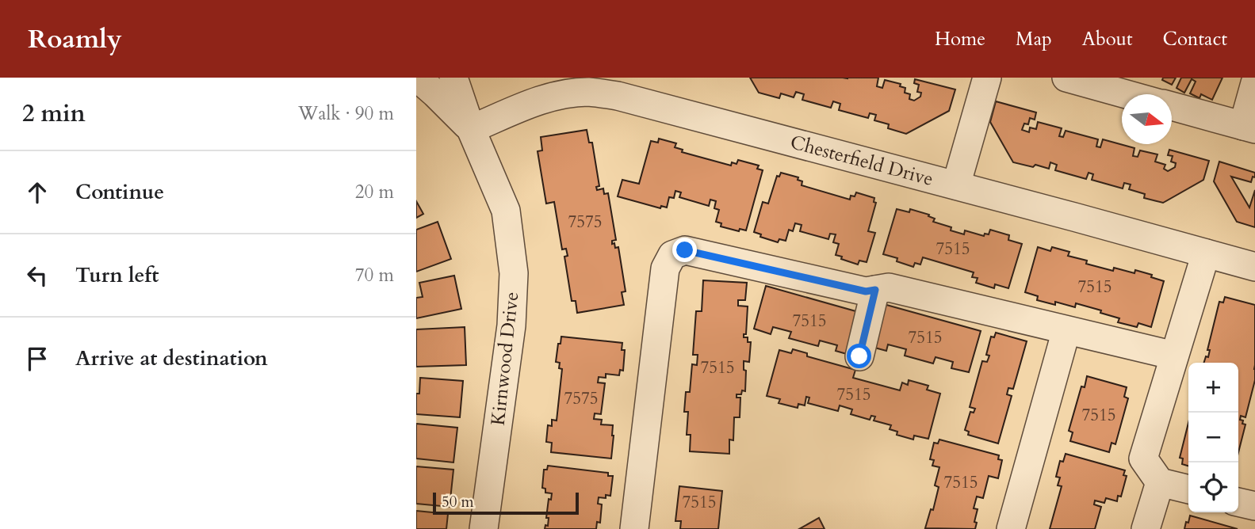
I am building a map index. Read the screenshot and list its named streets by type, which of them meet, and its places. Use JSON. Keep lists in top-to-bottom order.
{
  "streets": {
    "street": ["Chesterfield Drive", "Kirnwood Drive"]
  },
  "crossings": [
    ["Chesterfield Drive", "Kirnwood Drive"]
  ],
  "house_numbers": [
    "7575",
    "7515",
    "7515",
    "7515",
    "7515",
    "7515",
    "7515",
    "7575",
    "7515",
    "7515",
    "7515"
  ],
  "scale_bar": "50 m",
  "north": "right",
  "page": {
    "header": "Roamly",
    "nav": [
      "Home",
      "Map",
      "About",
      "Contact"
    ],
    "heading": ["2 min", "Walk · 90 m"],
    "list": [
      ["Continue", "20 m"],
      ["Turn left", "70 m"],
      "Arrive at destination"
    ],
    "map_buttons": ["+", "−"],
    "scale": "50 m"
  }
}
